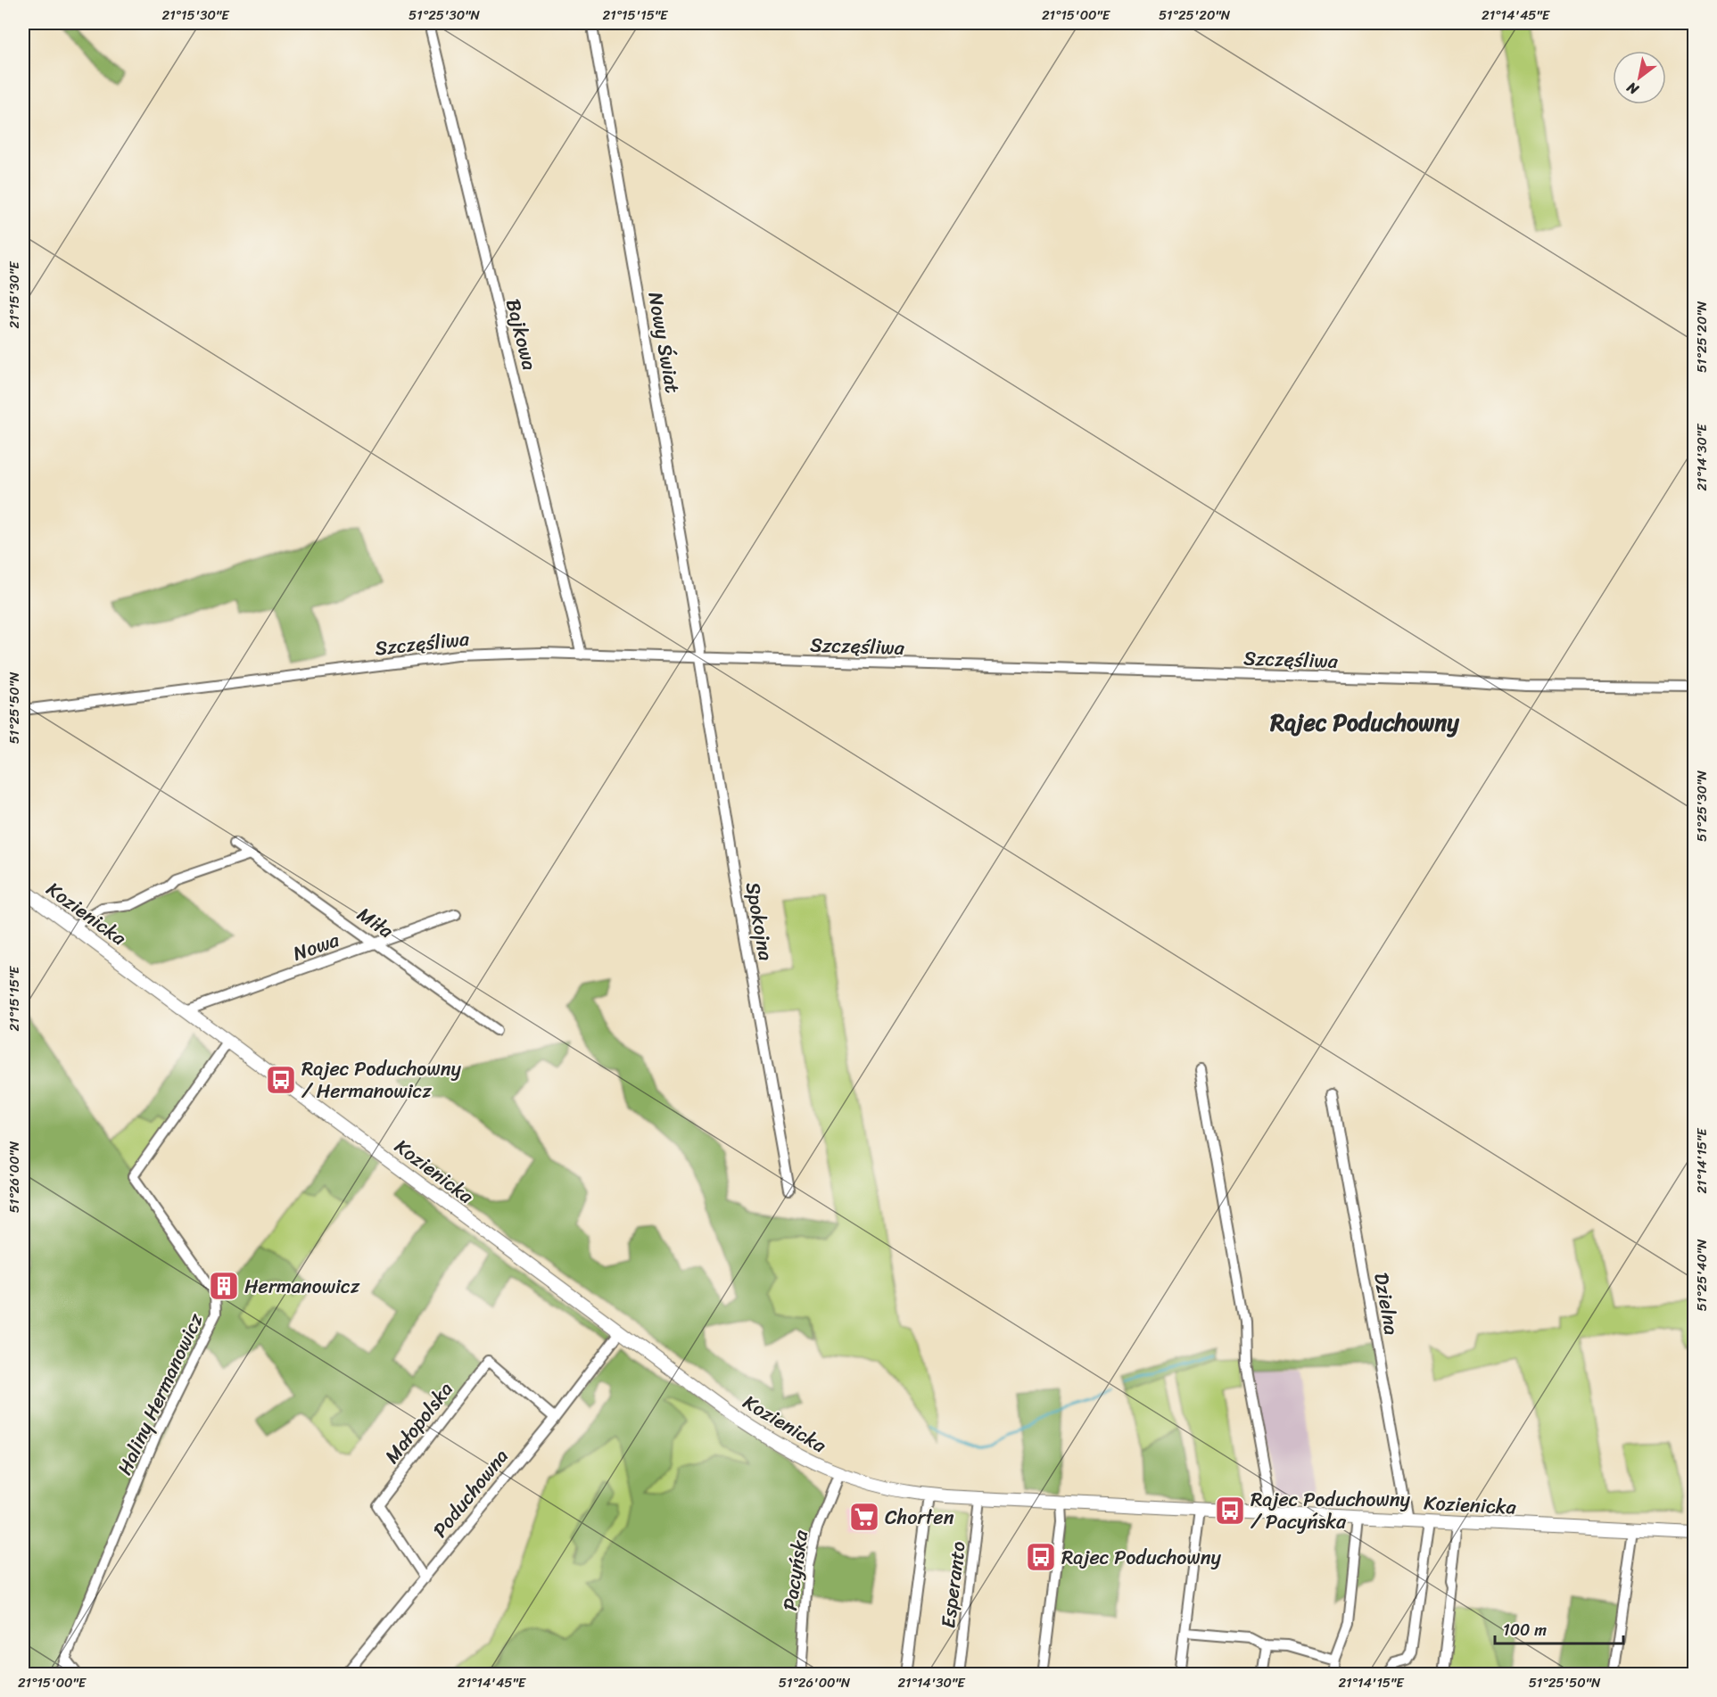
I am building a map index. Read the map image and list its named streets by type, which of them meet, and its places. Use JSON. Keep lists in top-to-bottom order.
{
  "streets": {
    "main road": ["Kozienicka"],
    "street": [
      "Bajkowa",
      "Nowy Świat",
      "Szczęśliwa",
      "Spokojna",
      "Miła",
      "Nowa",
      "Dzielna",
      "Haliny Hermanowicz",
      "Małopolska",
      "Poduchowna",
      "Pacyńska",
      "Esperanto"
    ]
  },
  "crossings": [
    ["Bajkowa", "Szczęśliwa"],
    ["Nowy Świat", "Szczęśliwa"],
    ["Nowy Świat", "Spokojna"],
    ["Szczęśliwa", "Spokojna"],
    ["Kozienicka", "Nowa"],
    ["Kozienicka", "Dzielna"],
    ["Kozienicka", "Haliny Hermanowicz"],
    ["Kozienicka", "Poduchowna"],
    ["Kozienicka", "Pacyńska"],
    ["Kozienicka", "Esperanto"],
    ["Miła", "Nowa"],
    ["Małopolska", "Poduchowna"]
  ],
  "districts": ["Rajec Poduchowny"],
  "places": {
    "bus stop": ["Rajec Poduchowny / Hermanowicz", "Rajec Poduchowny / Pacyńska", "Rajec Poduchowny"],
    "building": ["Hermanowicz"],
    "supermarket": ["Chorten"]
  },
  "scale_bar": "100 m",
  "north": "bottom left",
  "coordinates": [
    "21°15'30\"E",
    "51°25'30\"N",
    "21°15'15\"E",
    "21°15'00\"E",
    "51°25'20\"N",
    "21°14'45\"E",
    "21°14'30\"E",
    "51°25'50\"N",
    "21°14'15\"E",
    "51°26'00\"N",
    "51°25'40\"N"
  ]
}
